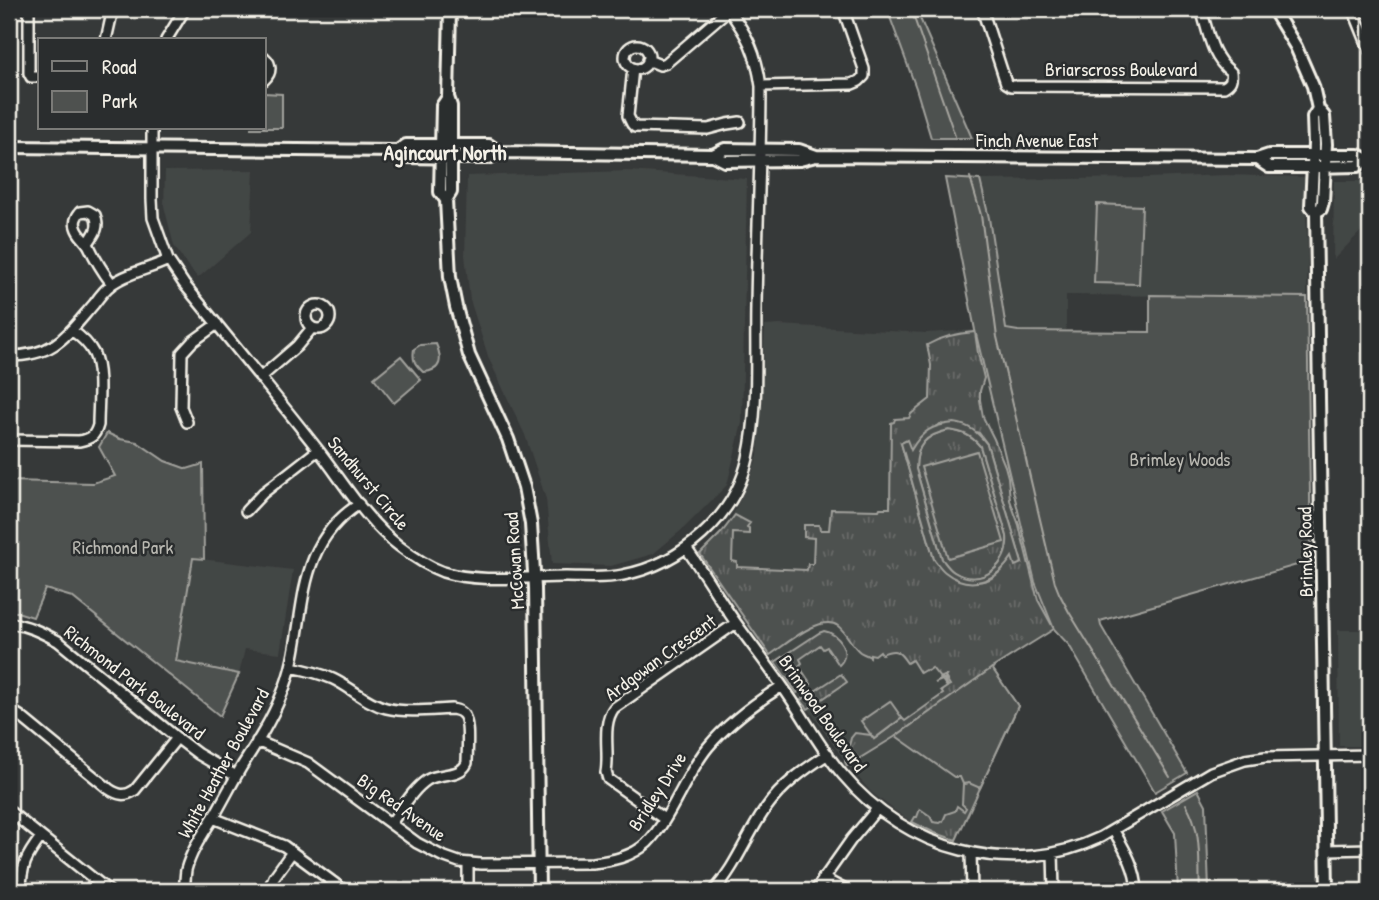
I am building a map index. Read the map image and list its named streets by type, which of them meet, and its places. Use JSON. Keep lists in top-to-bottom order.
{
  "streets": {
    "main road": ["Finch Avenue East", "Brimley Road", "McCowan Road"],
    "street": [
      "Briarscross Boulevard",
      "Sandhurst Circle",
      "Ardgowan Crescent",
      "Richmond Park Boulevard",
      "Brimwood Boulevard",
      "White Heather Boulevard",
      "Bridley Drive",
      "Big Red Avenue"
    ]
  },
  "crossings": [
    ["Finch Avenue East", "Sandhurst Circle"],
    ["Finch Avenue East", "Brimley Road"],
    ["Finch Avenue East", "McCowan Road"],
    ["Sandhurst Circle", "McCowan Road"],
    ["Sandhurst Circle", "Brimwood Boulevard"],
    ["Sandhurst Circle", "White Heather Boulevard"],
    ["Brimley Road", "Brimwood Boulevard"],
    ["McCowan Road", "Bridley Drive"],
    ["McCowan Road", "Big Red Avenue"],
    ["Ardgowan Crescent", "Brimwood Boulevard"],
    ["Ardgowan Crescent", "Bridley Drive"],
    ["Richmond Park Boulevard", "White Heather Boulevard"],
    ["Brimwood Boulevard", "Bridley Drive"],
    ["White Heather Boulevard", "Big Red Avenue"],
    ["Bridley Drive", "Big Red Avenue"]
  ],
  "districts": ["Agincourt North"],
  "parks": ["Brimley Woods", "Richmond Park"],
  "legend": ["Road", "Park"]
}
